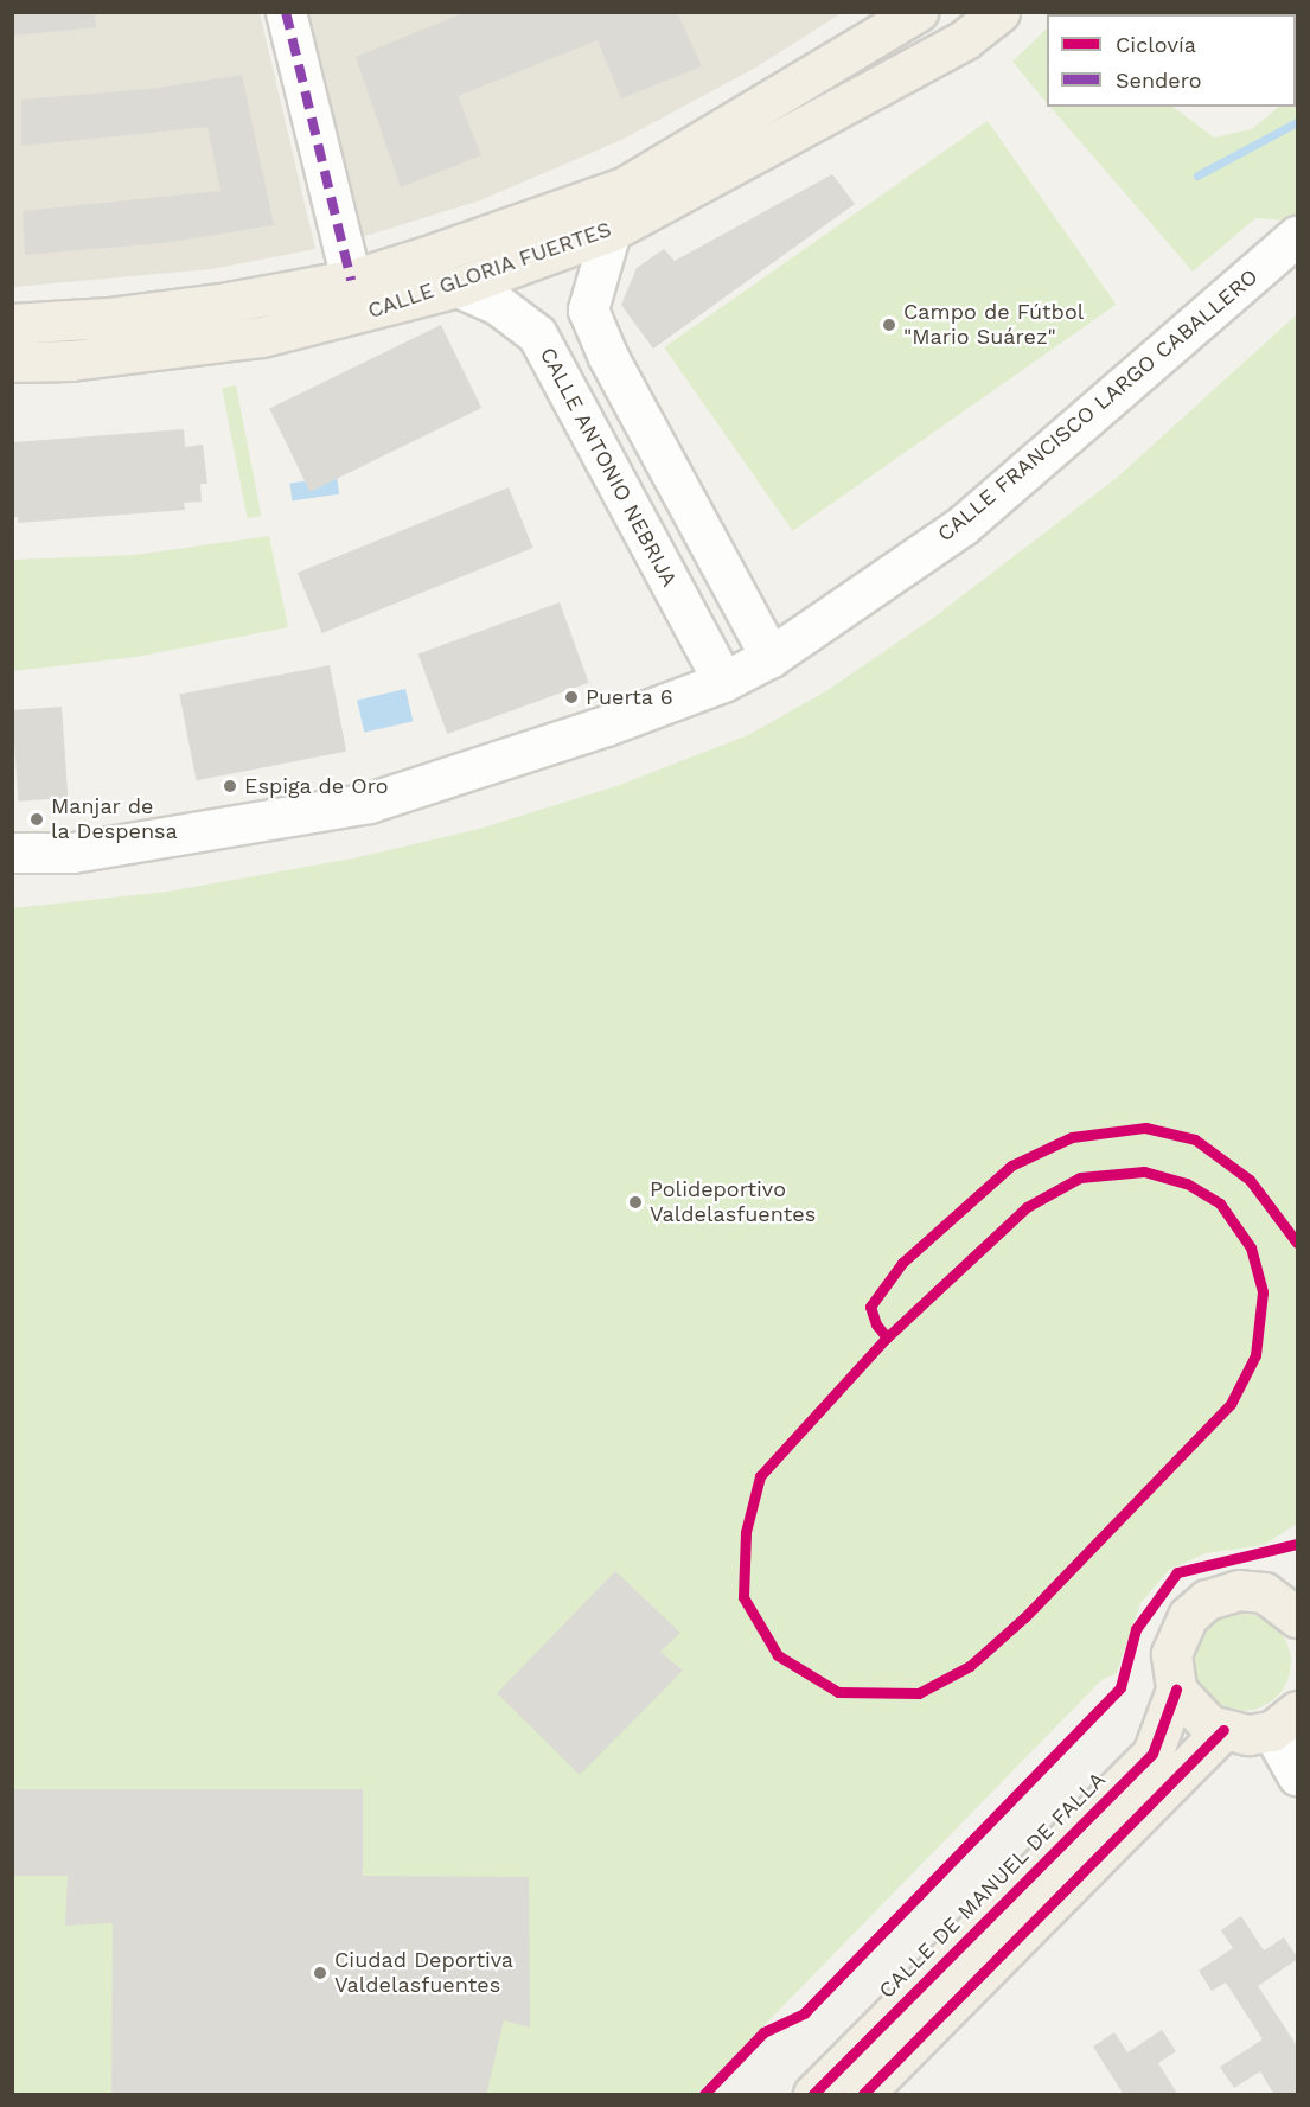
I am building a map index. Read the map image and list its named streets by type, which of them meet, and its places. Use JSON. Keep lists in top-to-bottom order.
{
  "streets": {
    "main road": ["CALLE GLORIA FUERTES", "CALLE DE MANUEL DE FALLA"],
    "street": ["CALLE FRANCISCO LARGO CABALLERO", "CALLE ANTONIO NEBRIJA"]
  },
  "crossings": [
    ["CALLE GLORIA FUERTES", "CALLE ANTONIO NEBRIJA"],
    ["CALLE FRANCISCO LARGO CABALLERO", "CALLE ANTONIO NEBRIJA"]
  ],
  "places": [
    "Campo de Fútbol \"Mario Suárez\"",
    "Puerta 6",
    "Espiga de Oro",
    "Manjar de la Despensa",
    "Polideportivo Valdelasfuentes",
    "Ciudad Deportiva Valdelasfuentes"
  ],
  "legend": ["Ciclovía", "Sendero"]
}
